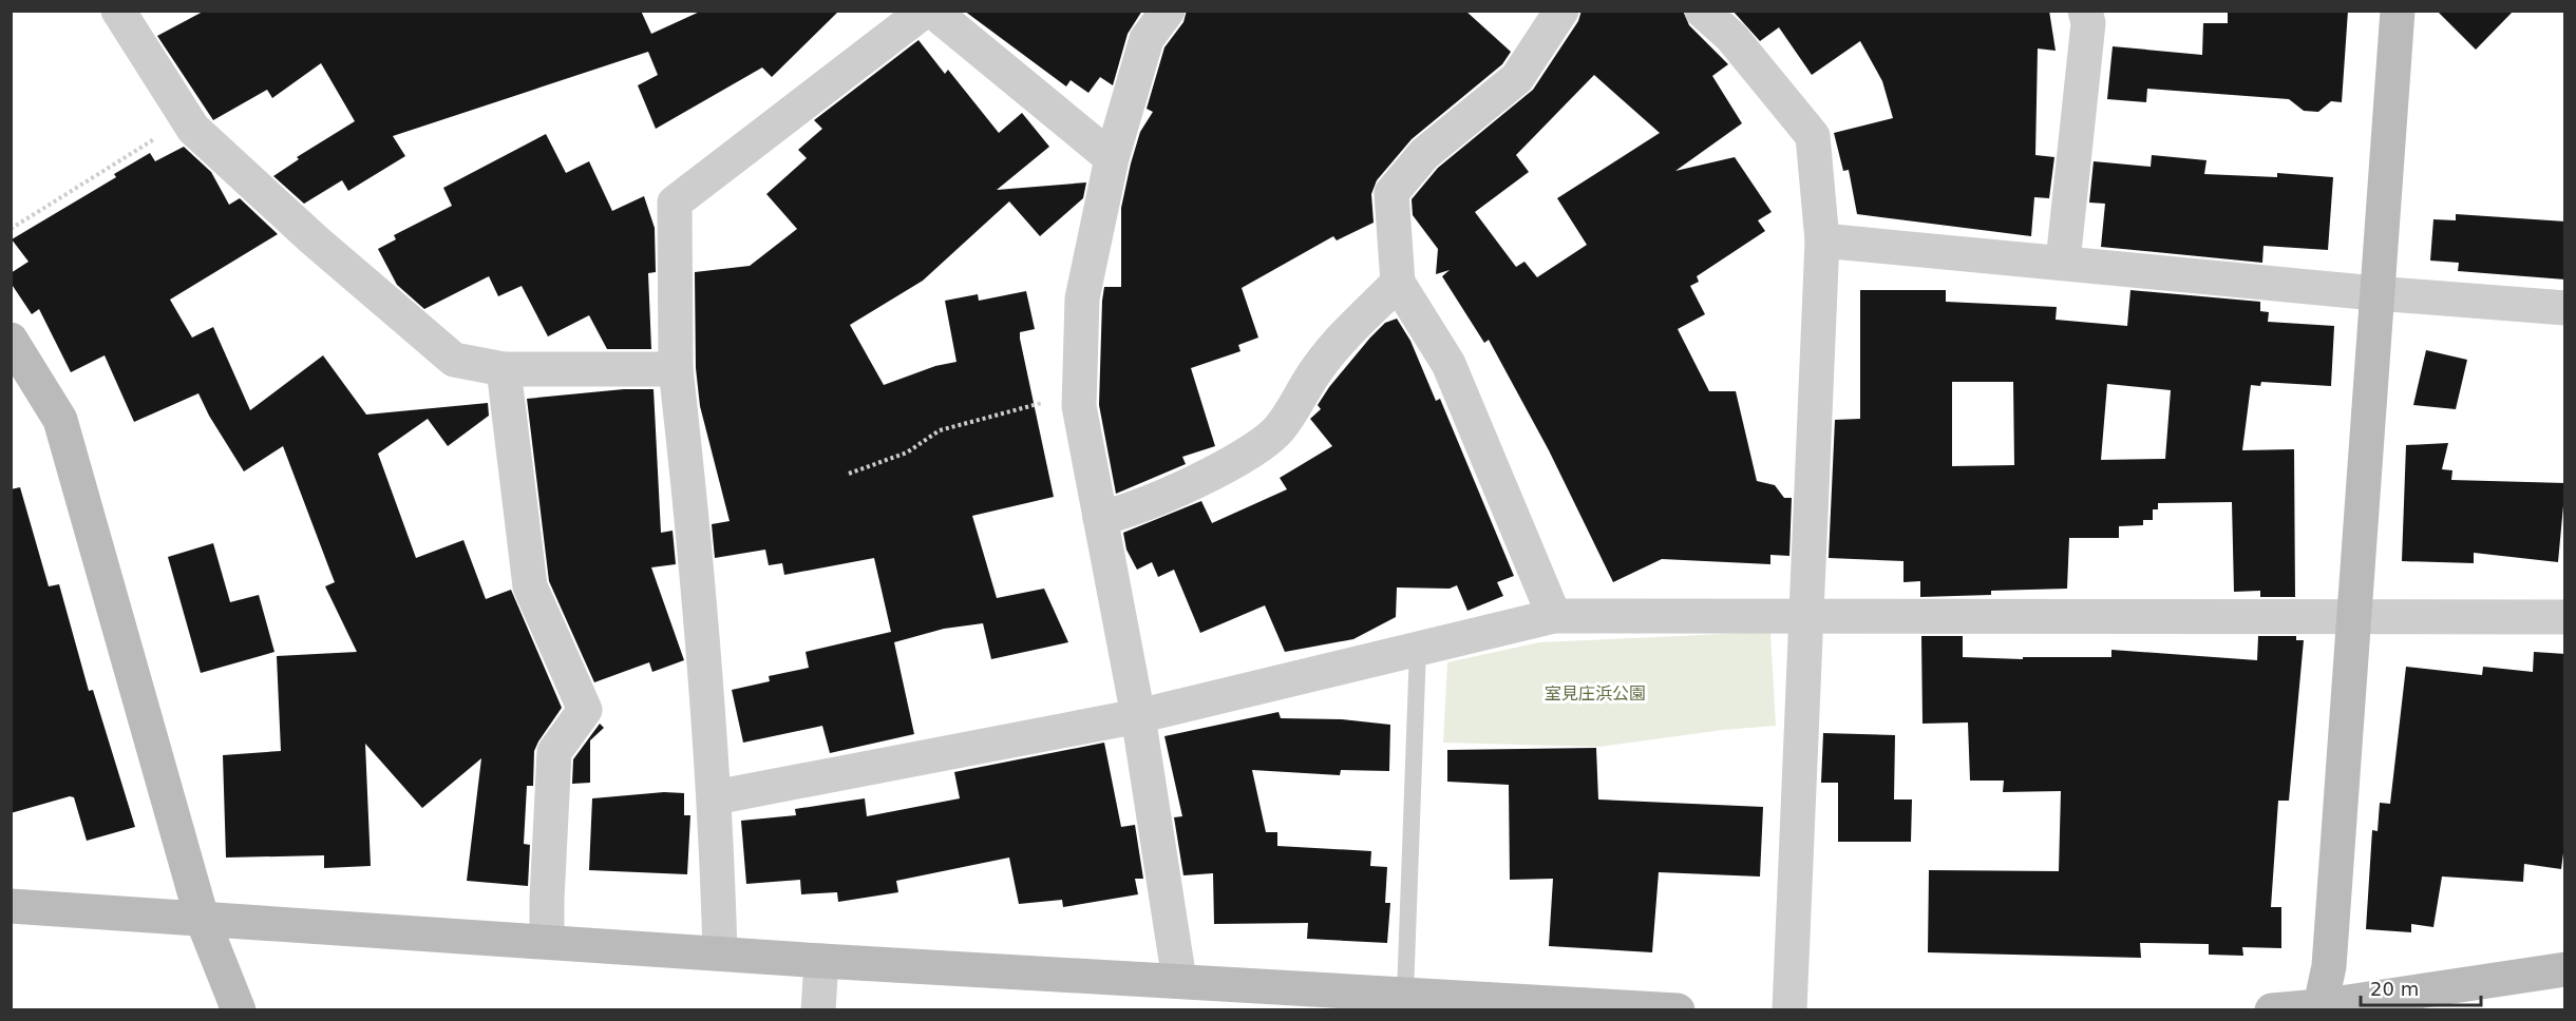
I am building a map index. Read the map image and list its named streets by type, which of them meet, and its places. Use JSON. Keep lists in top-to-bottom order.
{
  "parks": ["室見庄浜公園"],
  "scale_bar": "20 m"
}
